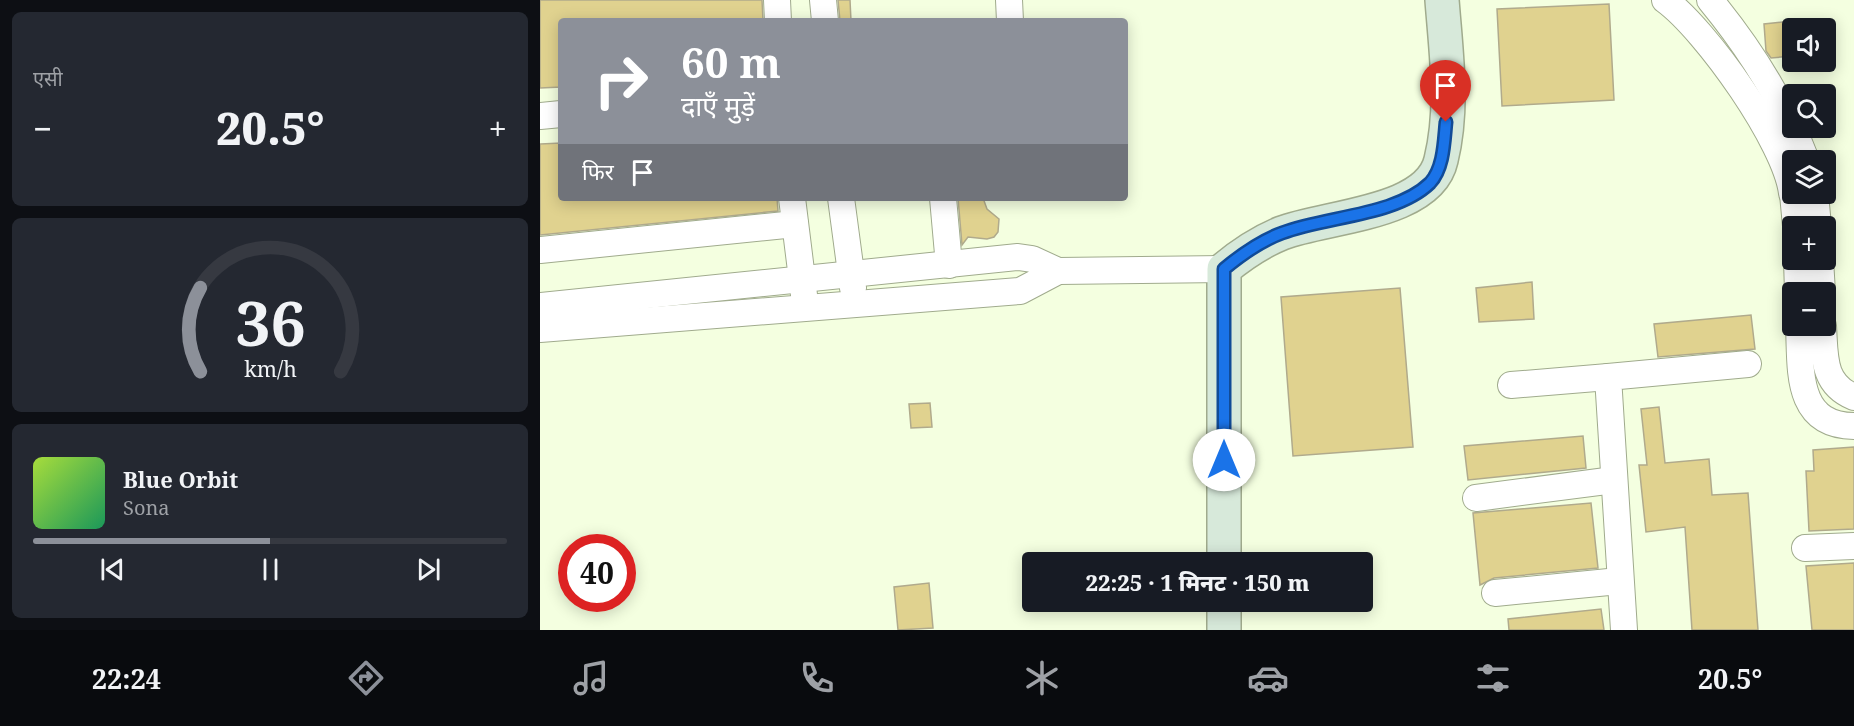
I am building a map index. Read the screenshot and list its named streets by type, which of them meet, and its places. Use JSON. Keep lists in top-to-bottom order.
{
  "page": {
    "tile": "एसी",
    "map_buttons": ["+", "−"],
    "turn": ["60 m", "दाएँ मुड़ें"],
    "heat": ["−", "20.5°", "+"],
    "then": "फिर",
    "song": ["Blue Orbit", "Sona"],
    "limit": "40",
    "trip": "22:25 · 1 मिनट · 150 m",
    "tabs": ["22:24", "20.5°"],
    "gauge": ["36", "km/h"]
  }
}
